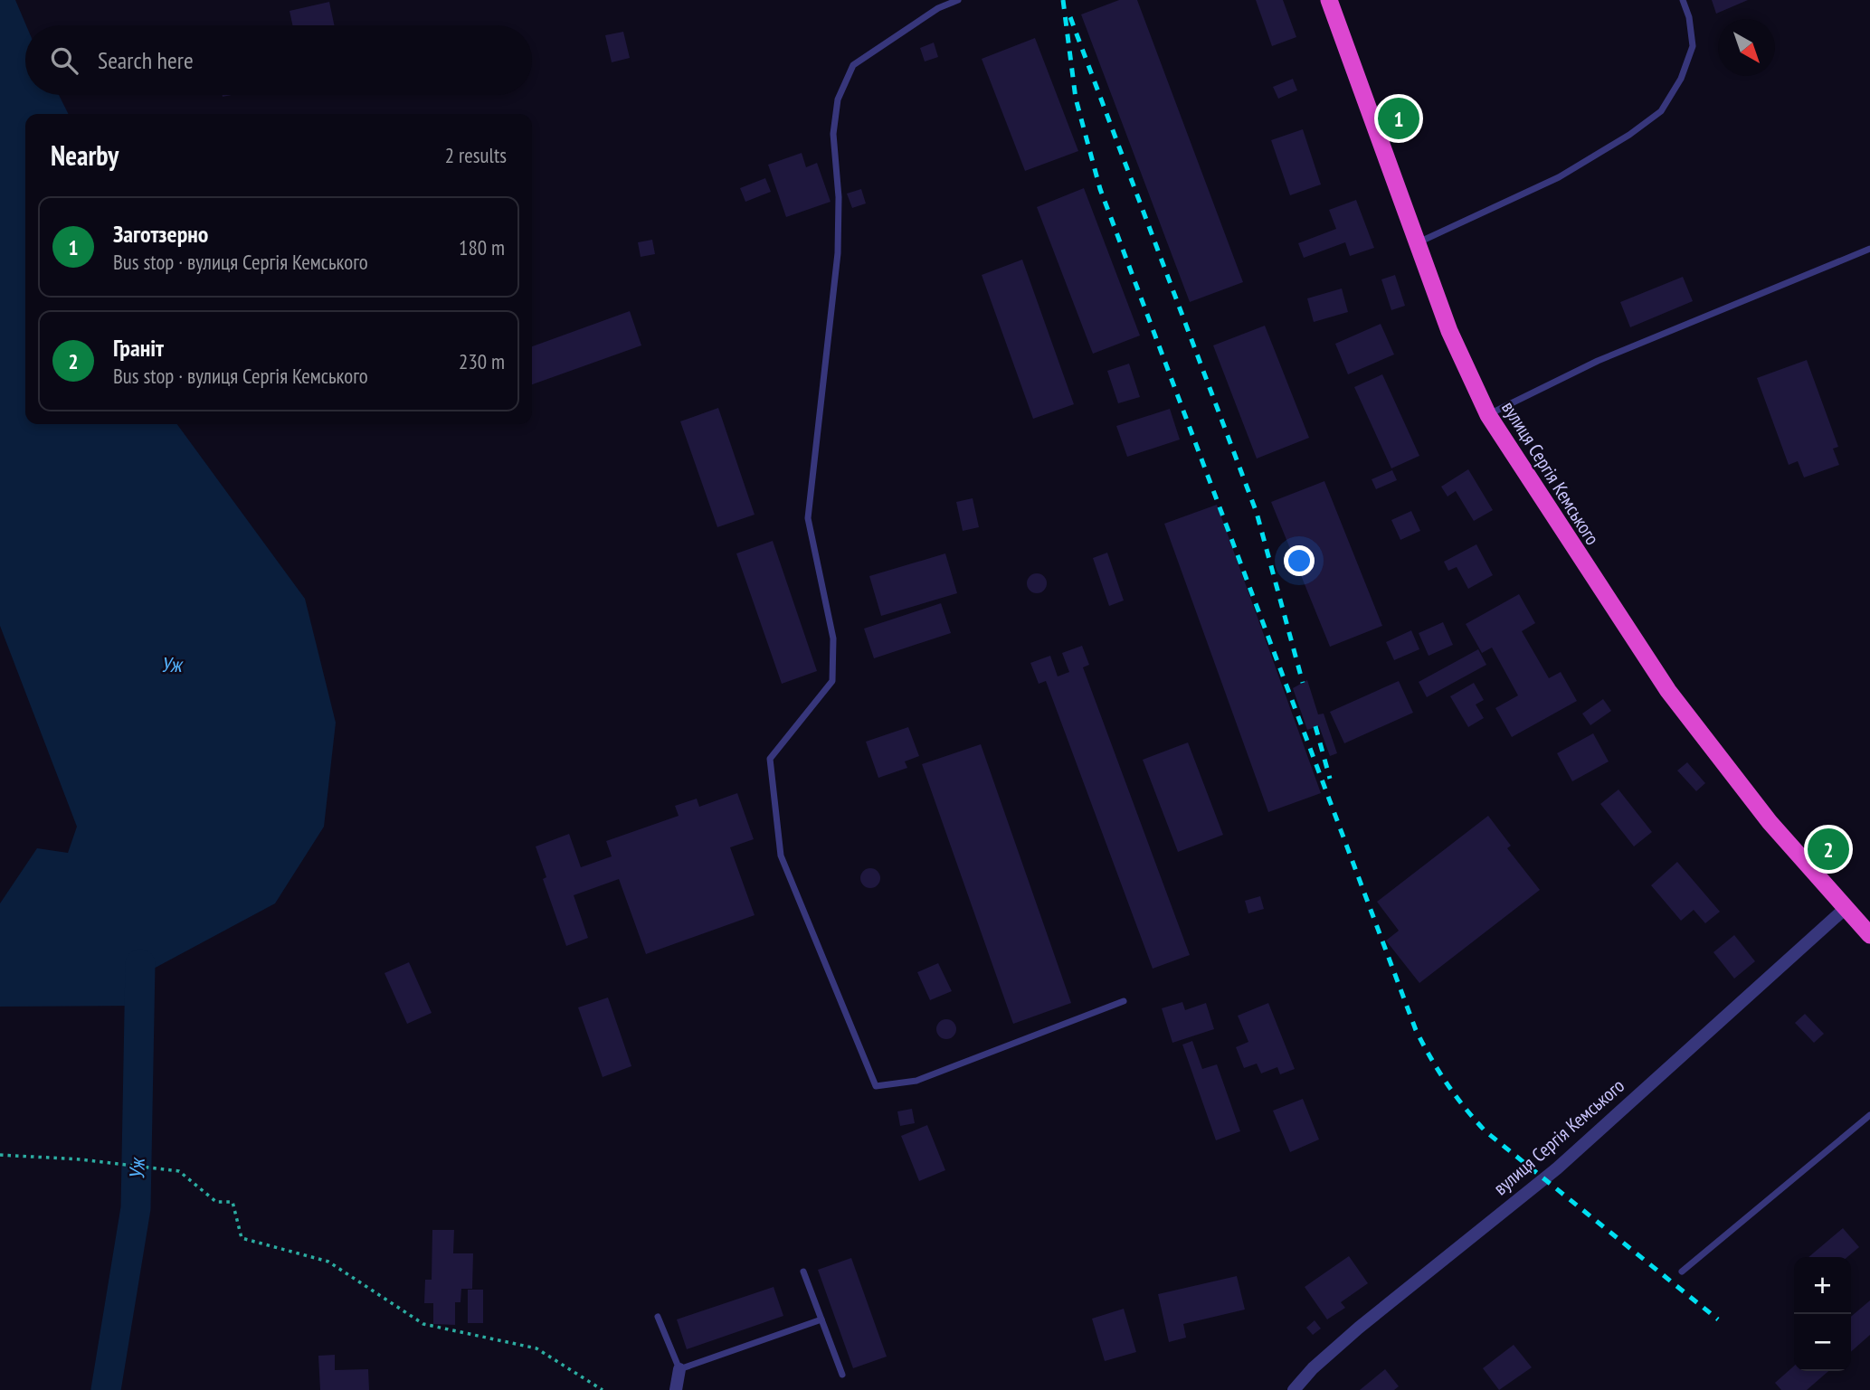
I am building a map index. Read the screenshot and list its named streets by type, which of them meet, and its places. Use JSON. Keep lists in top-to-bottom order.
{
  "streets": {
    "highway": ["вулиця Сергія Кемського"]
  },
  "water": ["Уж"],
  "north": "bottom right",
  "page": {
    "search": "Search here",
    "pins": ["1", "2"],
    "heading": ["Nearby", "2 results"],
    "list": [
      {
        "mark": "1",
        "name": "Заготзерно",
        "note": "Bus stop · вулиця Сергія Кемського",
        "value": "180 m"
      },
      {
        "mark": "2",
        "name": "Граніт",
        "note": "Bus stop · вулиця Сергія Кемського",
        "value": "230 m"
      }
    ],
    "map_buttons": ["+", "−"]
  }
}
